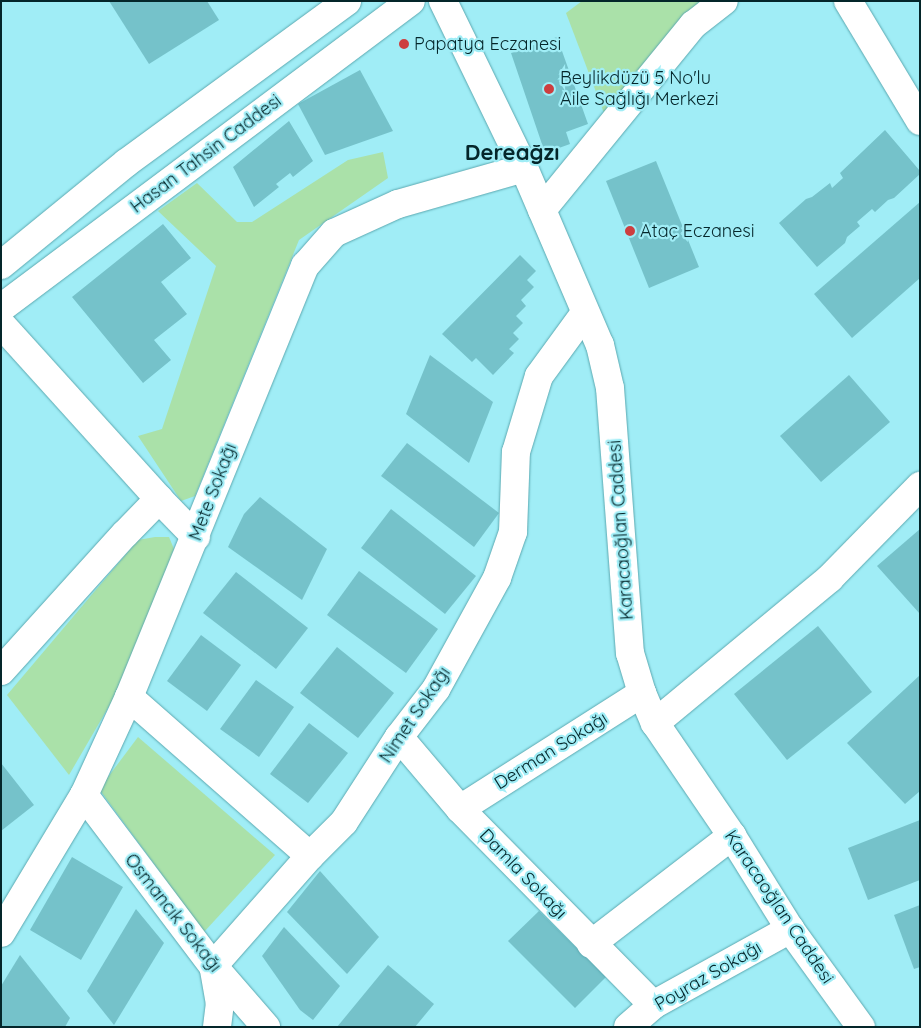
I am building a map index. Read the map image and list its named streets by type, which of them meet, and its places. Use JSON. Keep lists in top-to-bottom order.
{
  "streets": {
    "street": [
      "Hasan Tahsin Caddesi",
      "Mete Sokağı",
      "Karacaoğlan Caddesi",
      "Nimet Sokağı",
      "Derman Sokağı",
      "Damla Sokağı",
      "Osmancık Sokağı",
      "Poyraz Sokağı"
    ]
  },
  "crossings": [
    ["Mete Sokağı", "Karacaoğlan Caddesi"],
    ["Mete Sokağı", "Osmancık Sokağı"],
    ["Karacaoğlan Caddesi", "Nimet Sokağı"],
    ["Karacaoğlan Caddesi", "Derman Sokağı"],
    ["Karacaoğlan Caddesi", "Poyraz Sokağı"],
    ["Nimet Sokağı", "Damla Sokağı"],
    ["Nimet Sokağı", "Osmancık Sokağı"],
    ["Derman Sokağı", "Damla Sokağı"],
    ["Damla Sokağı", "Poyraz Sokağı"]
  ],
  "districts": ["Dereağzı"],
  "places": ["Papatya Eczanesi", "Beylikdüzü 5 No'lu Aile Sağlığı Merkezi", "Ataç Eczanesi"]
}
